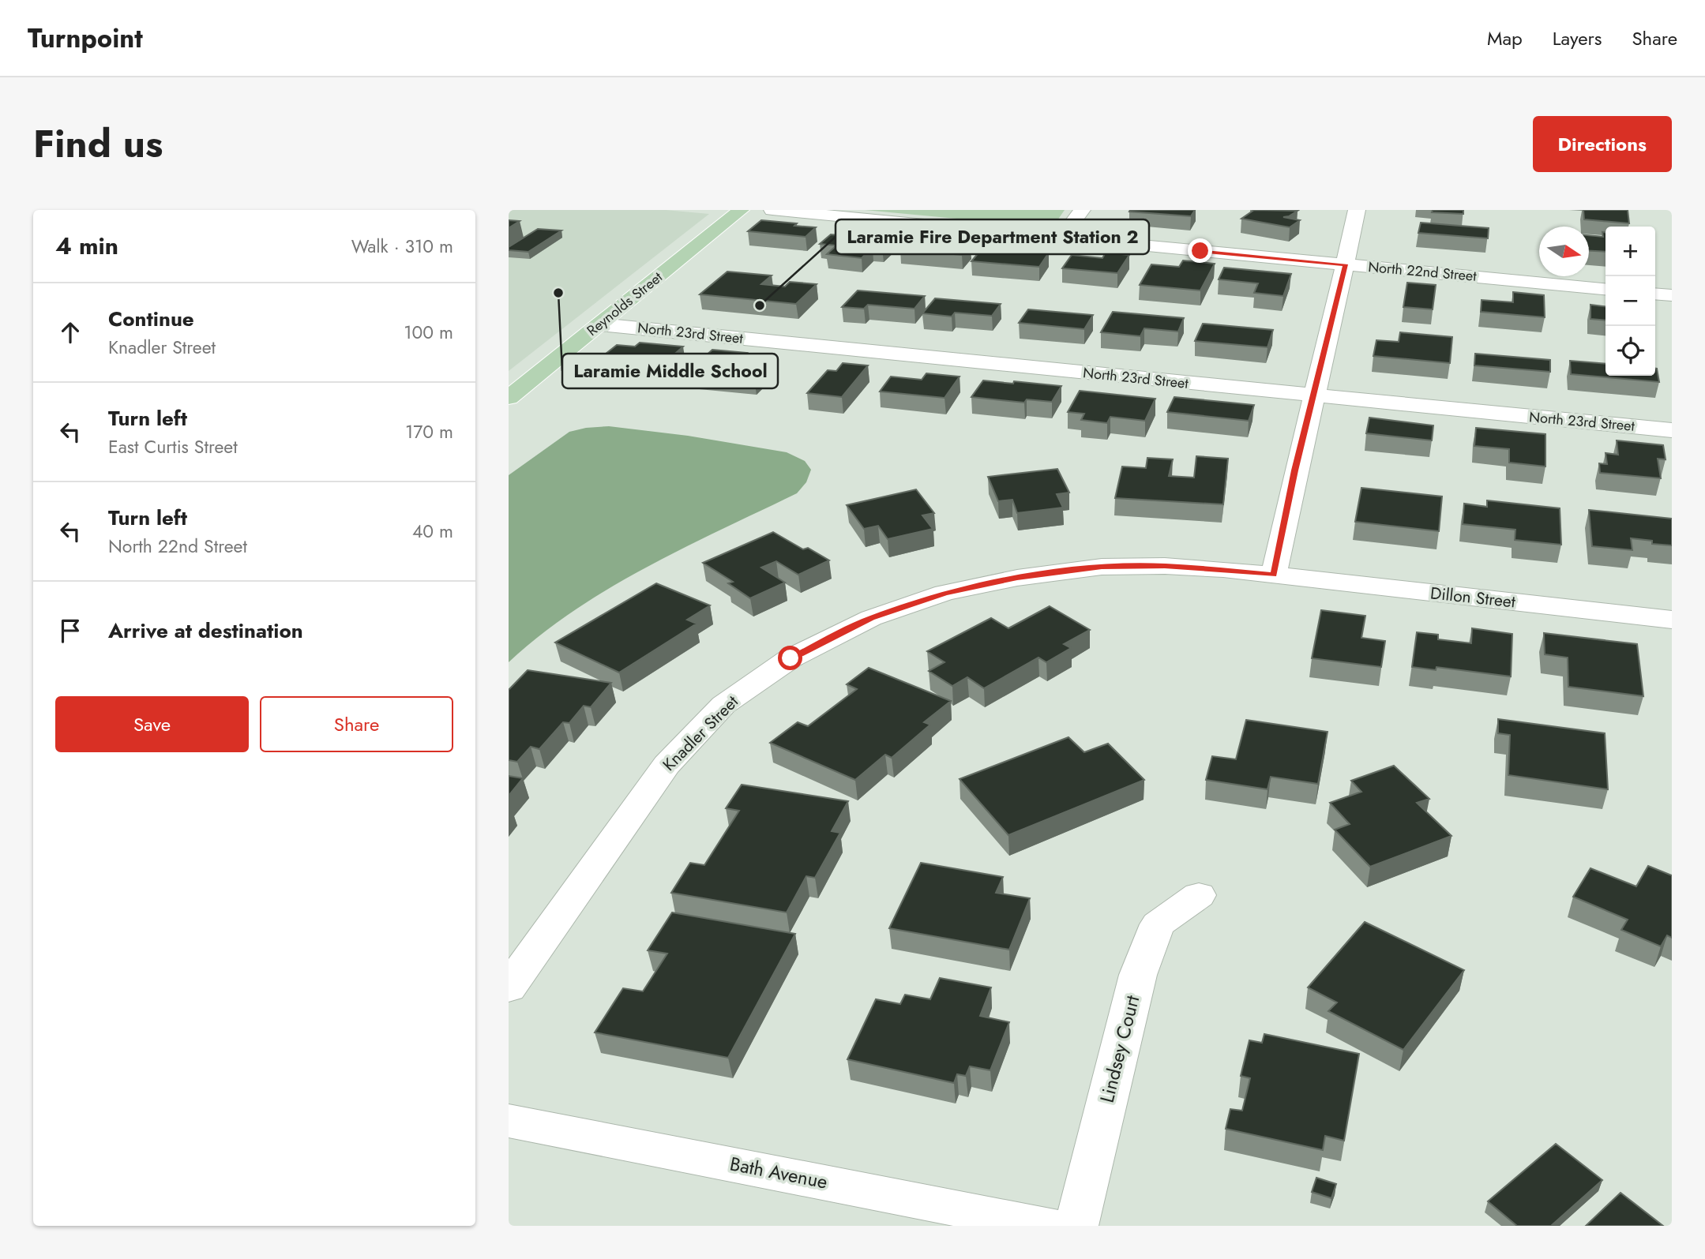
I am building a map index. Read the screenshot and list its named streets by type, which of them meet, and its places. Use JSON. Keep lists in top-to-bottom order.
{
  "streets": {
    "main road": ["Reynolds Street"],
    "street": [
      "North 22nd Street",
      "North 23rd Street",
      "Dillon Street",
      "Knadler Street",
      "Lindsey Court",
      "Bath Avenue"
    ]
  },
  "crossings": [
    ["Reynolds Street", "North 23rd Street"],
    ["Dillon Street", "Knadler Street"]
  ],
  "places": ["Laramie Middle School", "Laramie Fire Department Station 2"],
  "north": "right",
  "page": {
    "header": "Turnpoint",
    "nav": ["Map", "Layers", "Share"],
    "title": "Find us",
    "buttons": [
      "Directions",
      ["Save", "Share"]
    ],
    "heading": ["4 min", "Walk · 310 m"],
    "map_buttons": ["+", "−"],
    "list": [
      ["Continue", "Knadler Street", "100 m"],
      ["Turn left", "East Curtis Street", "170 m"],
      ["Turn left", "North 22nd Street", "40 m"],
      "Arrive at destination"
    ]
  }
}
